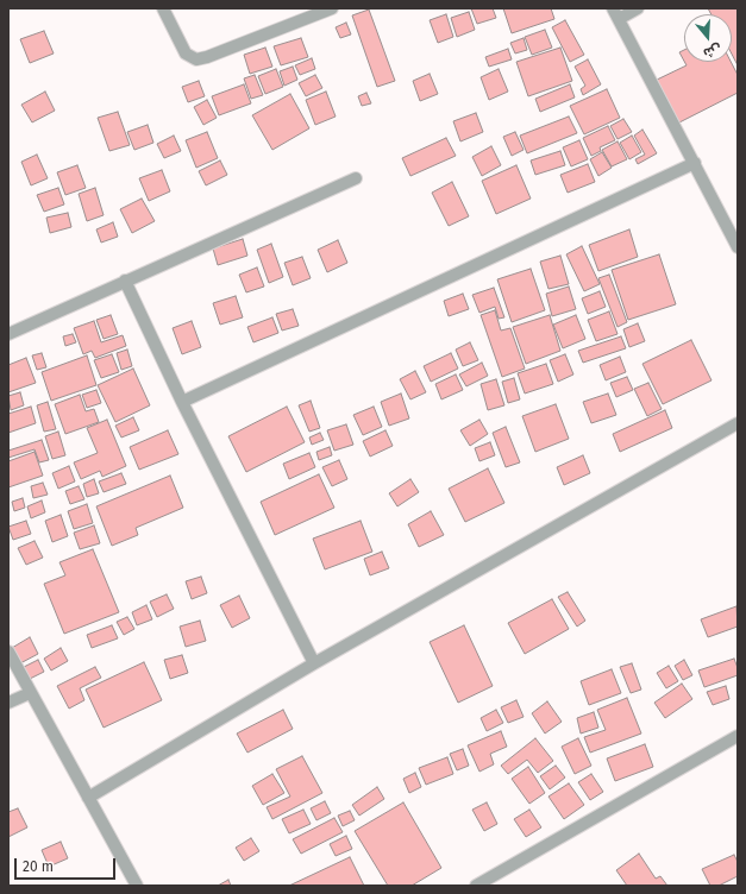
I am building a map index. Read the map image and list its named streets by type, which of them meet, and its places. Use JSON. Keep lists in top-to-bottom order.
{
  "scale_bar": "20 m",
  "north": "bottom"
}
